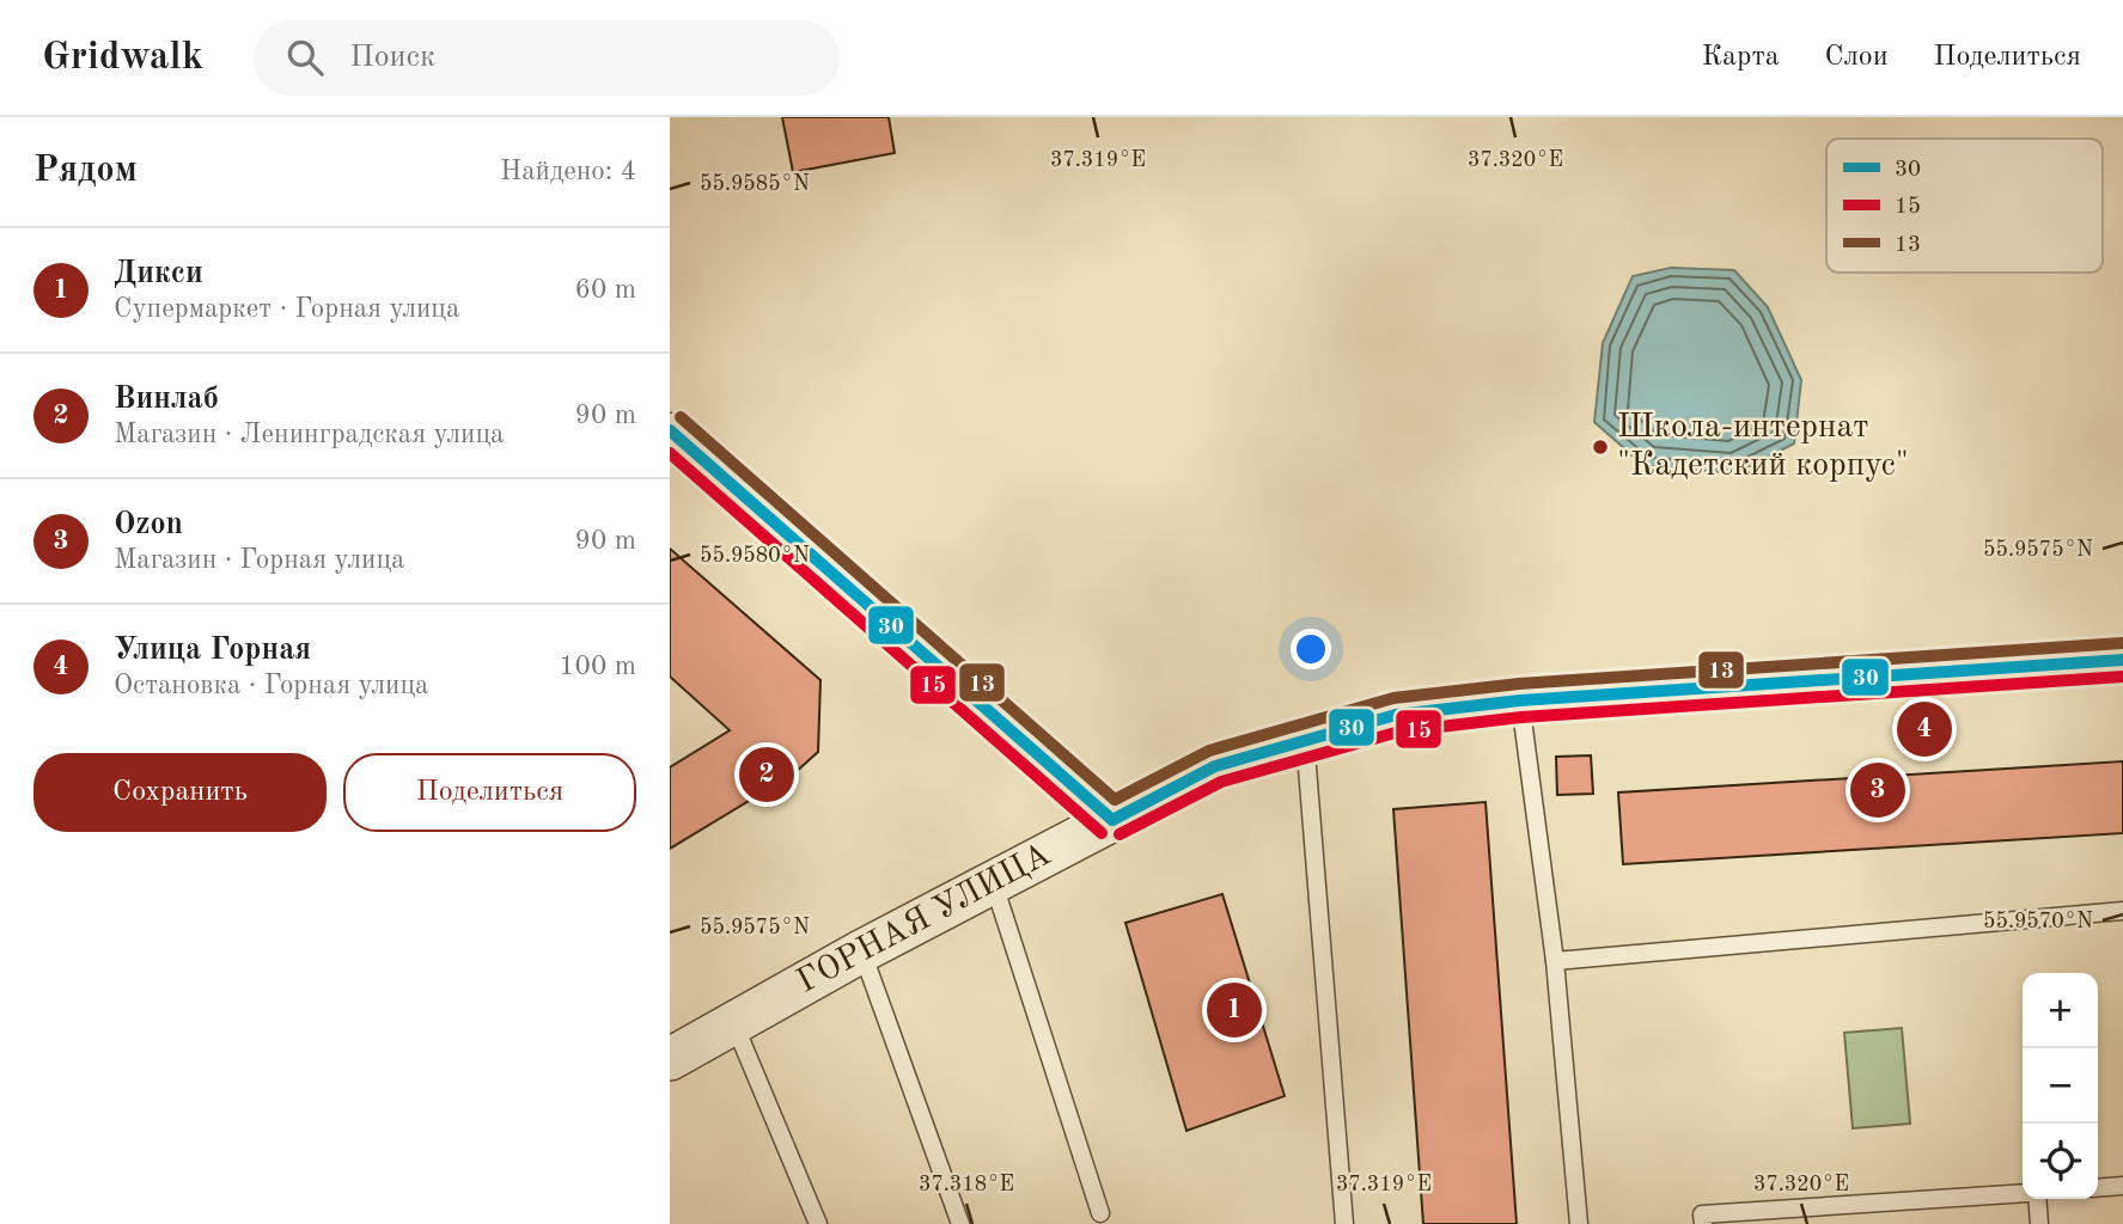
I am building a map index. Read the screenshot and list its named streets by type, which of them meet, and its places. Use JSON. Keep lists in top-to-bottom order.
{
  "streets": {
    "street": ["ГОРНАЯ УЛИЦА"]
  },
  "places": ["Школа-интернат \"Кадетский корпус\""],
  "lines": ["transit line 13", "transit line 30", "transit line 15"],
  "legend": ["30", "15", "13"],
  "page": {
    "header": "Gridwalk",
    "search": "Поиск",
    "nav": ["Карта", "Слои", "Поделиться"],
    "heading": ["Рядом", "Найдено: 4"],
    "list": [
      {
        "mark": "1",
        "name": "Дикси",
        "note": "Супермаркет · Горная улица",
        "value": "60 m"
      },
      {
        "mark": "2",
        "name": "Винлаб",
        "note": "Магазин · Ленинградская улица",
        "value": "90 m"
      },
      {
        "mark": "3",
        "name": "Ozon",
        "note": "Магазин · Горная улица",
        "value": "90 m"
      },
      {
        "mark": "4",
        "name": "Улица Горная",
        "note": "Остановка · Горная улица",
        "value": "100 m"
      }
    ],
    "pins": [
      "4",
      "2",
      "3",
      "1"
    ],
    "buttons": ["Сохранить", "Поделиться"],
    "map_buttons": ["+", "−"]
  },
  "coordinates": [
    "37.319°E",
    "37.320°E",
    "55.9585°N",
    "55.9575°N",
    "55.9580°N",
    "55.9570°N",
    "37.318°E"
  ]
}
